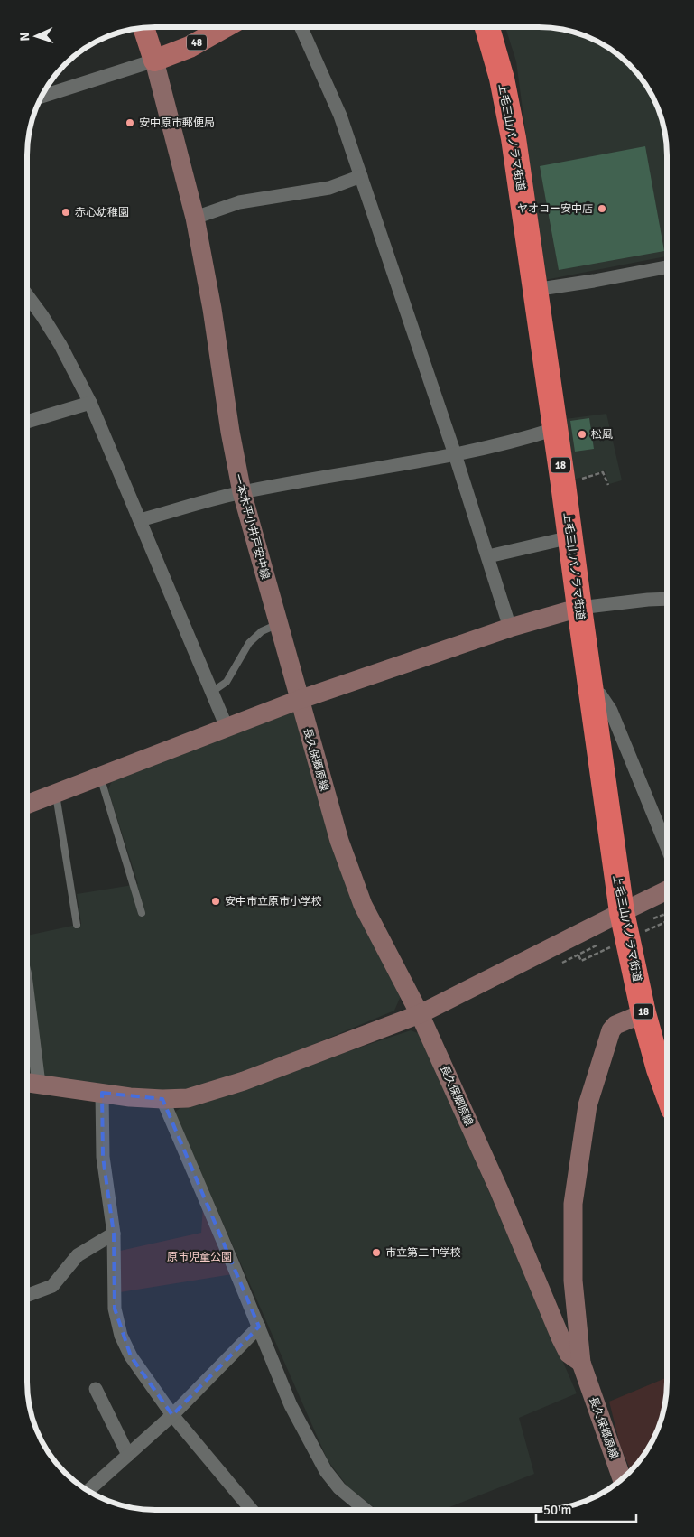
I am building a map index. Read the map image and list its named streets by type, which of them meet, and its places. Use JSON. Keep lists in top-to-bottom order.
{
  "streets": {
    "highway": ["上毛三山パノラマ街道", "18"],
    "main road": ["48", "一本木平小井戸安中線", "長久保郷原線"]
  },
  "crossings": [
    ["48", "一本木平小井戸安中線"],
    ["一本木平小井戸安中線", "長久保郷原線"]
  ],
  "parks": ["原市児童公園"],
  "places": [
    "安中原市郵便局",
    "ヤオコー安中店",
    "赤心幼稚園",
    "松風",
    "安中市立原市小学校",
    "市立第二中学校"
  ],
  "scale_bar": "50 m",
  "north": "left"
}
